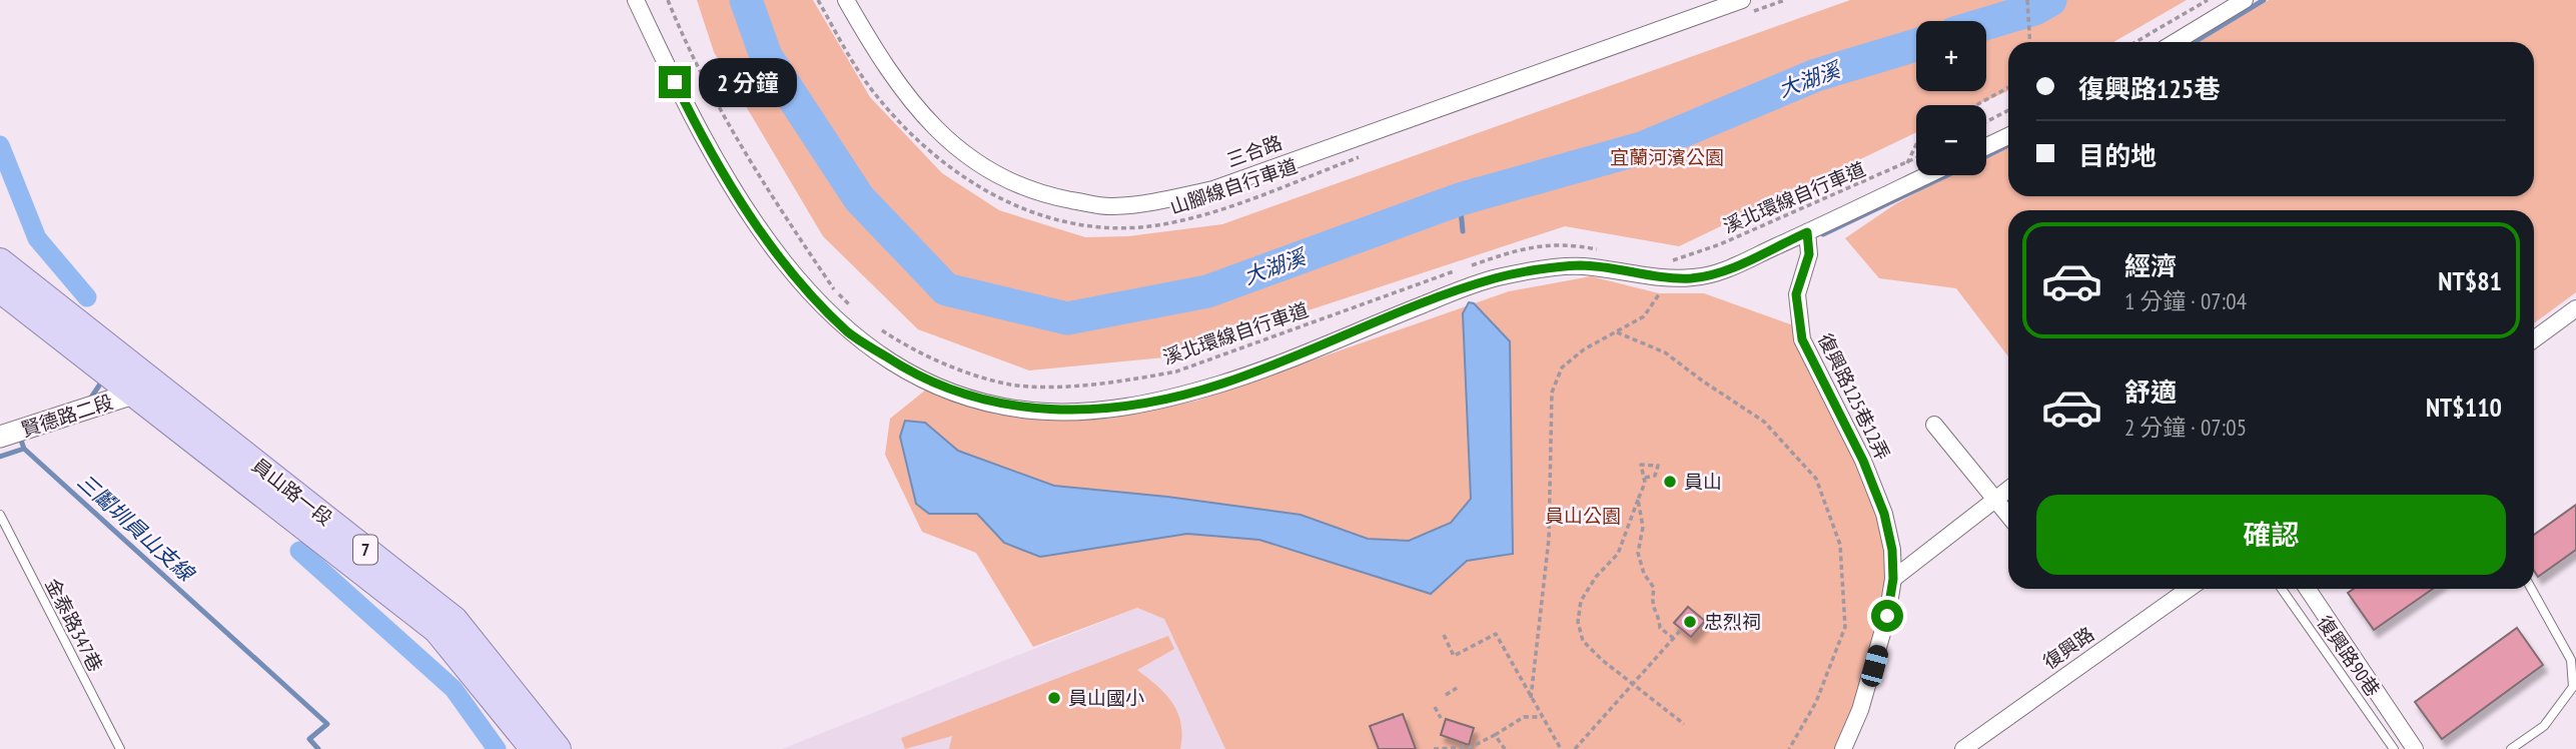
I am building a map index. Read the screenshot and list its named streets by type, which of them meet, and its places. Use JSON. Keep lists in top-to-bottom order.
{
  "streets": {
    "main road": ["員山路一段", "7"],
    "street": [
      "三合路",
      "復興路125巷12弄",
      "賢德路二段",
      "復興路"
    ],
    "lane": ["金泰路347巷", "復興路90巷"],
    "path": ["山腳線自行車道", "溪北環線自行車道"]
  },
  "crossings": [
    ["賢德路二段", "員山路一段"]
  ],
  "water": ["大湖溪", "三鬮圳員山支線"],
  "parks": ["宜蘭河濱公園", "員山公園"],
  "places": ["員山", "忠烈祠", "員山國小"],
  "page": {
    "map_buttons": ["+", "−"],
    "banner": ["復興路125巷", "目的地"],
    "bubble": "2 分鐘",
    "list": [
      {
        "name": "經濟",
        "note": "1 分鐘 · 07:04",
        "value": "NT$81"
      },
      {
        "name": "舒適",
        "note": "2 分鐘 · 07:05",
        "value": "NT$110"
      }
    ],
    "buttons": "確認"
  }
}
